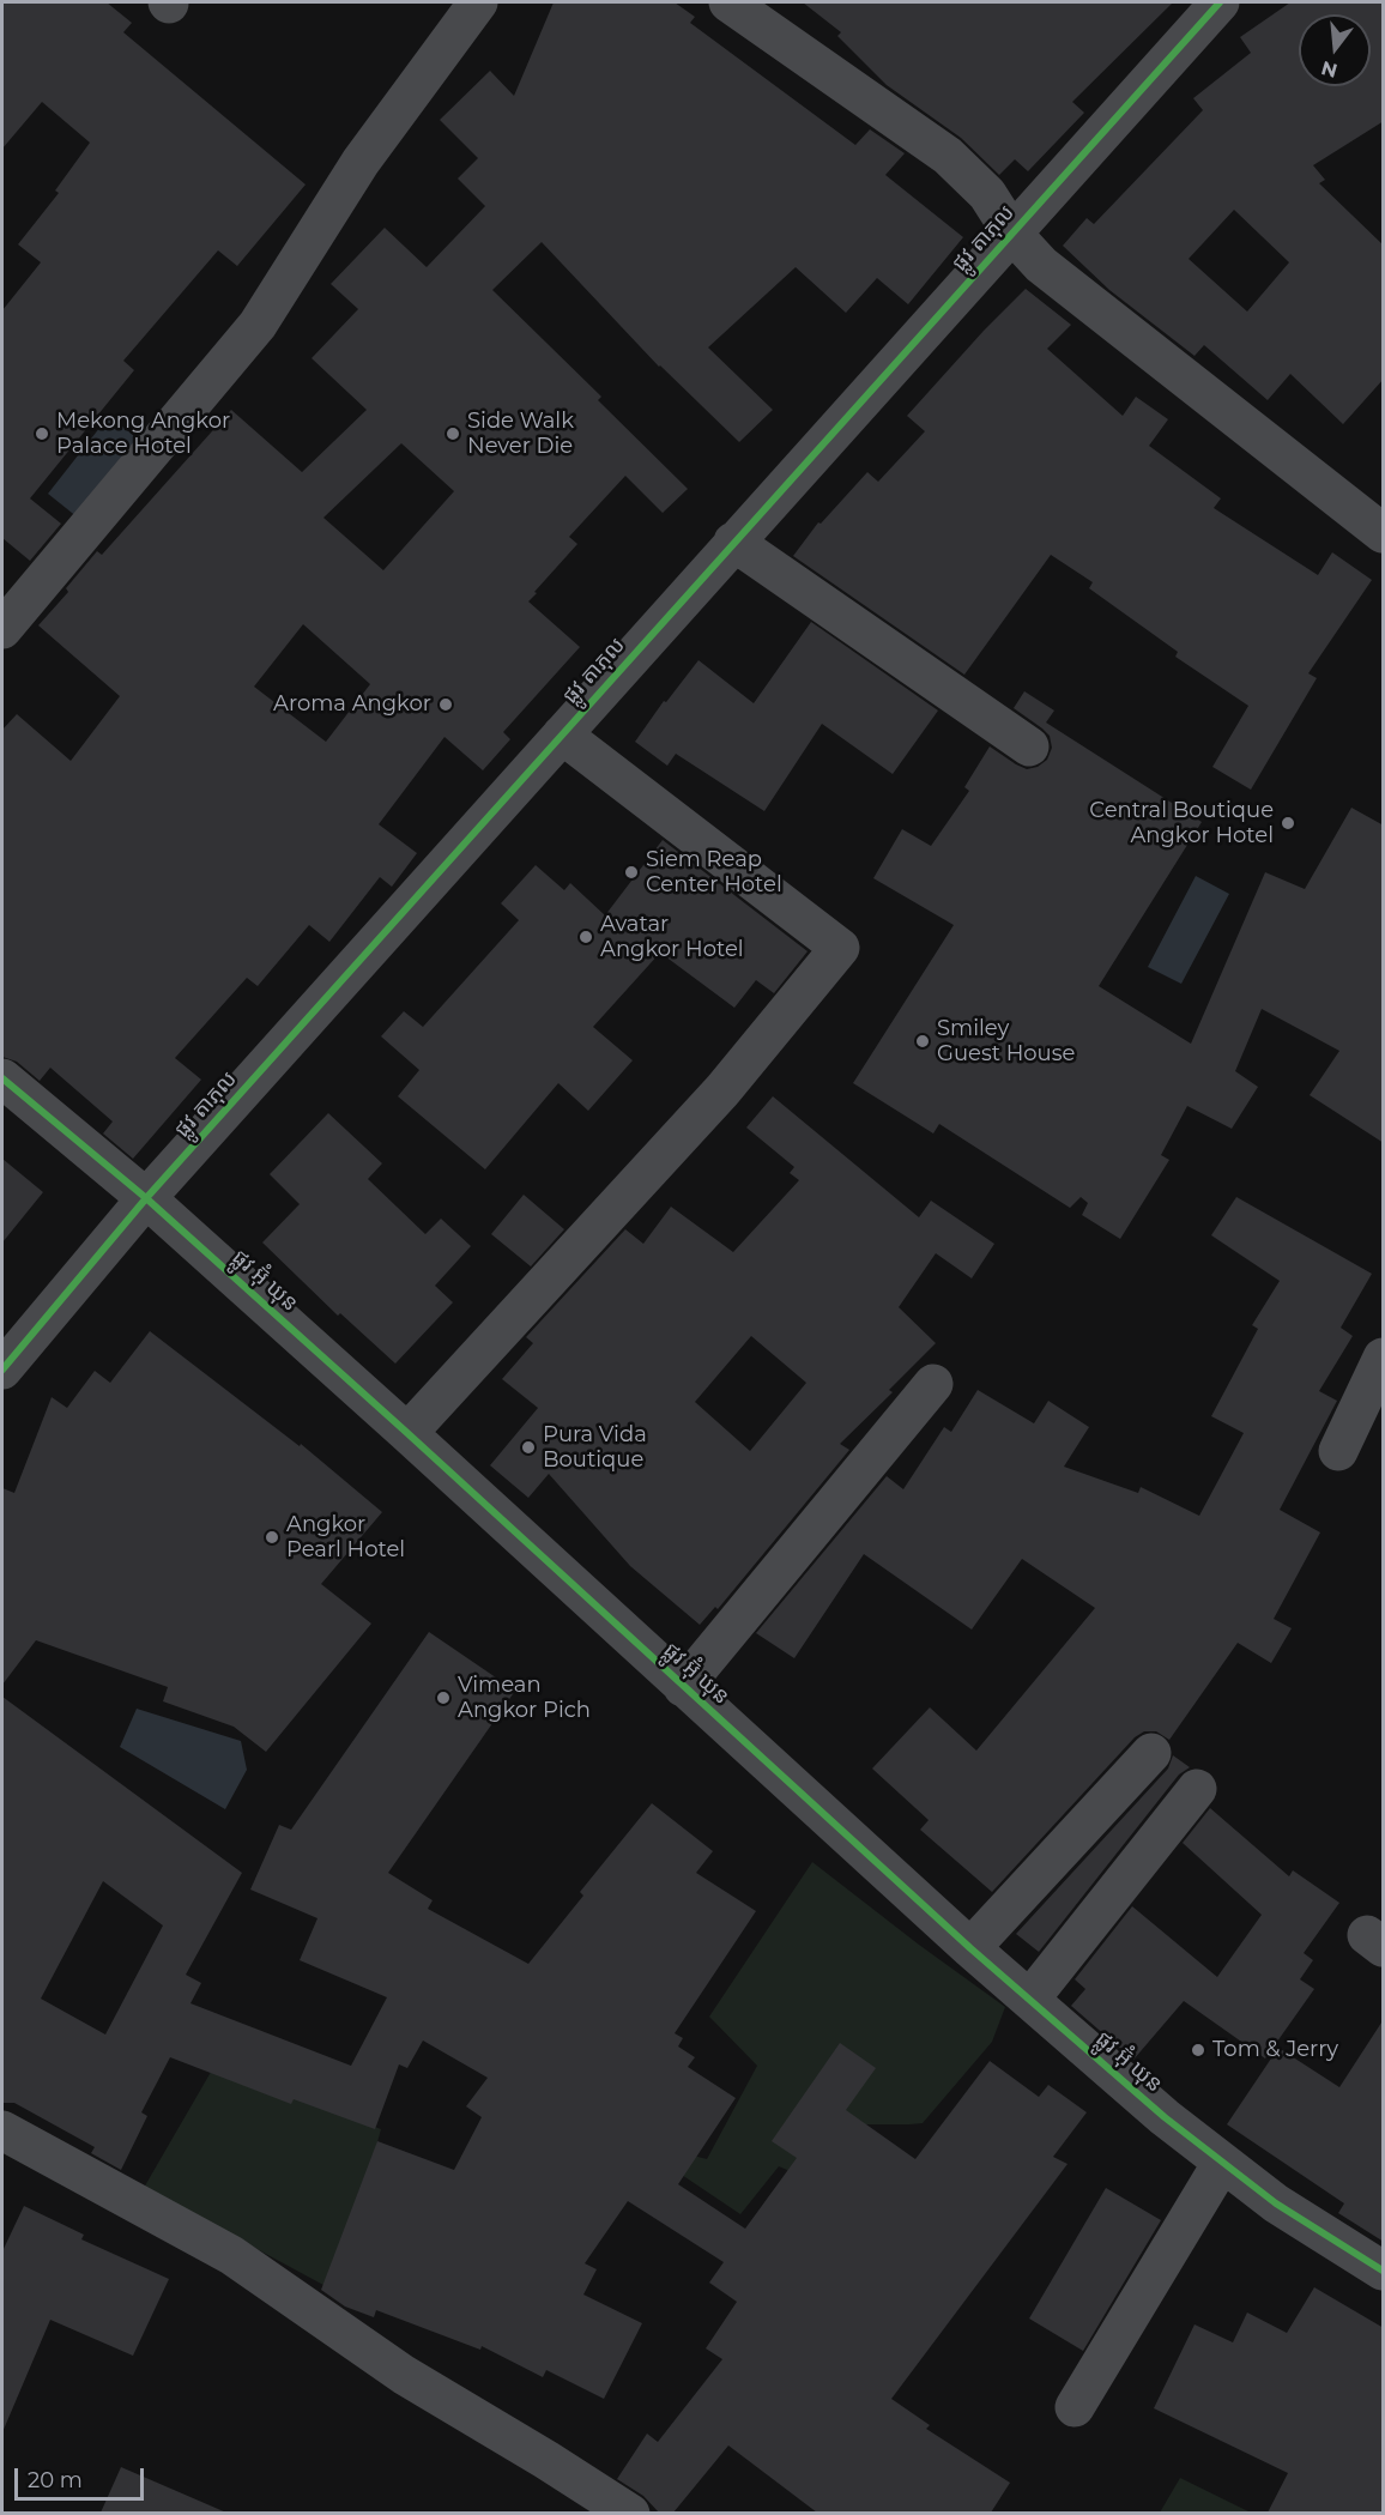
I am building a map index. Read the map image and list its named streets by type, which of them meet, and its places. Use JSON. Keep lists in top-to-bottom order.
{
  "streets": {
    "street": ["ផ្លូវ តាភុល", "ផ្លូវ អ៊ុំ ឃុន"]
  },
  "crossings": [
    ["ផ្លូវ តាភុល", "ផ្លូវ អ៊ុំ ឃុន"]
  ],
  "places": [
    "Mekong Angkor Palace Hotel",
    "Side Walk Never Die",
    "Aroma Angkor",
    "Central Boutique Angkor Hotel",
    "Siem Reap Center Hotel",
    "Avatar Angkor Hotel",
    "Smiley Guest House",
    "Pura Vida Boutique",
    "Angkor Pearl Hotel",
    "Vimean Angkor Pich",
    "Tom & Jerry"
  ],
  "scale_bar": "20 m",
  "north": "bottom"
}
